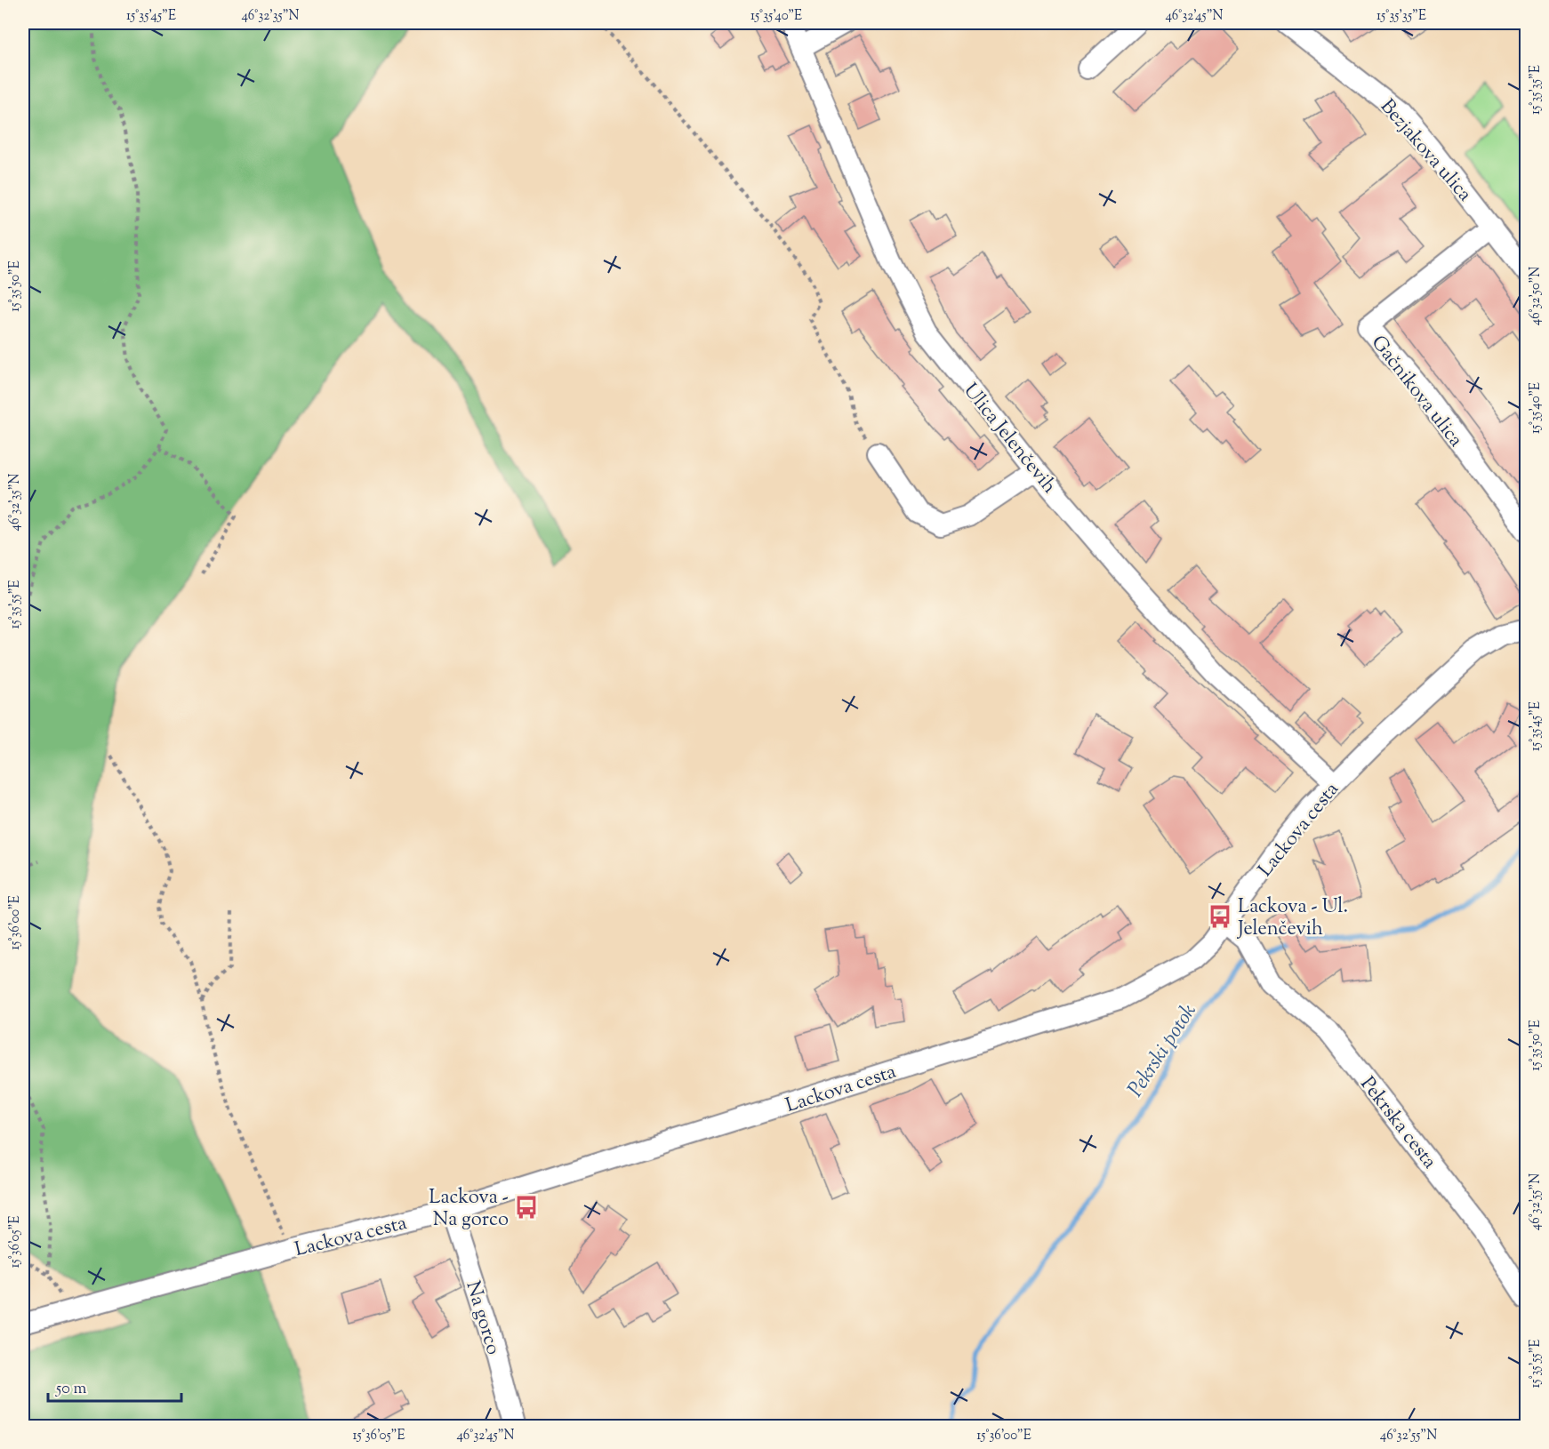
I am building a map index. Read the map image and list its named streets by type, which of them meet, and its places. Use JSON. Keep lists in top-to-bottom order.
{
  "streets": {
    "street": [
      "Bezjakova ulica",
      "Gačnikova ulica",
      "Ulica Jelenčevih",
      "Lackova cesta",
      "Pekrska cesta",
      "Na gorco"
    ]
  },
  "crossings": [
    ["Bezjakova ulica", "Gačnikova ulica"],
    ["Ulica Jelenčevih", "Lackova cesta"],
    ["Lackova cesta", "Pekrska cesta"],
    ["Lackova cesta", "Na gorco"]
  ],
  "water": ["Pekrski potok"],
  "places": {
    "bus stop": ["Lackova - Ul. Jelenčevih", "Lackova - Na gorco"]
  },
  "scale_bar": "50 m",
  "coordinates": [
    "15°35'45\"E",
    "46°32'35\"N",
    "15°35'40\"E",
    "46°32'45\"N",
    "15°35'35\"E",
    "15°35'50\"E",
    "46°32'50\"N",
    "15°35'55\"E",
    "15°36'00\"E",
    "46°32'55\"N",
    "15°36'05\"E"
  ]
}
